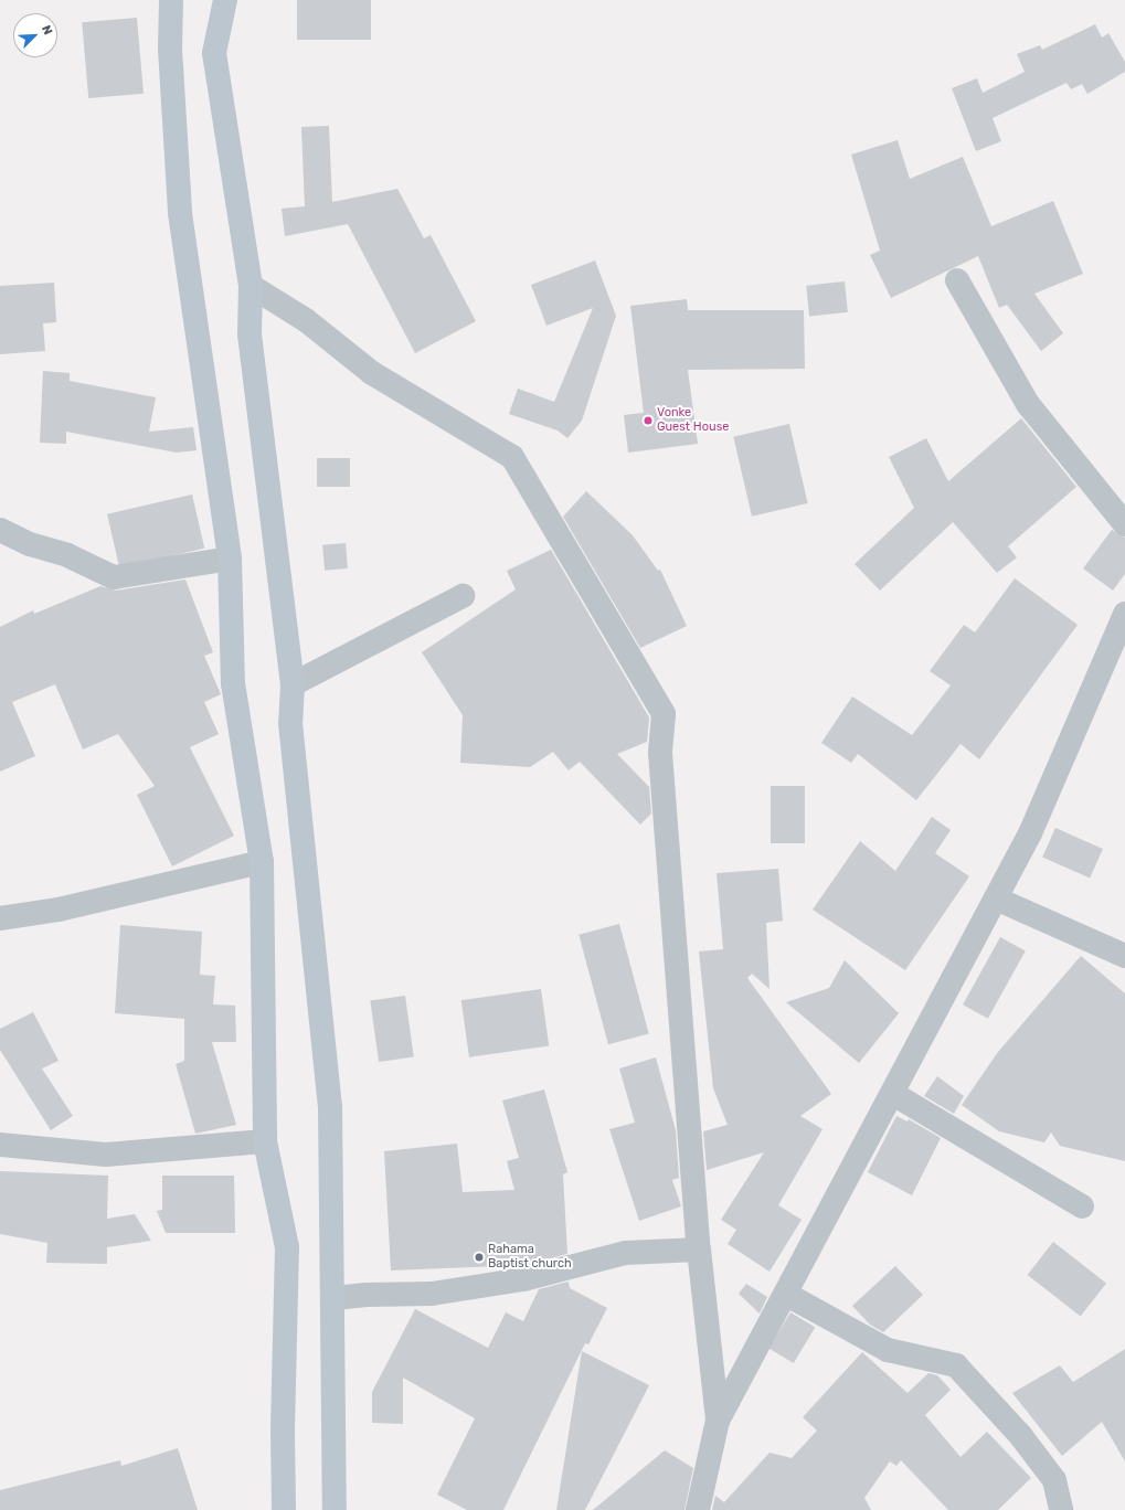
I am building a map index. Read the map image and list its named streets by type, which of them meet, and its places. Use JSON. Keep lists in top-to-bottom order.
{
  "places": ["Vonke Guest House", "Rahama Baptist church"],
  "north": "top right"
}
